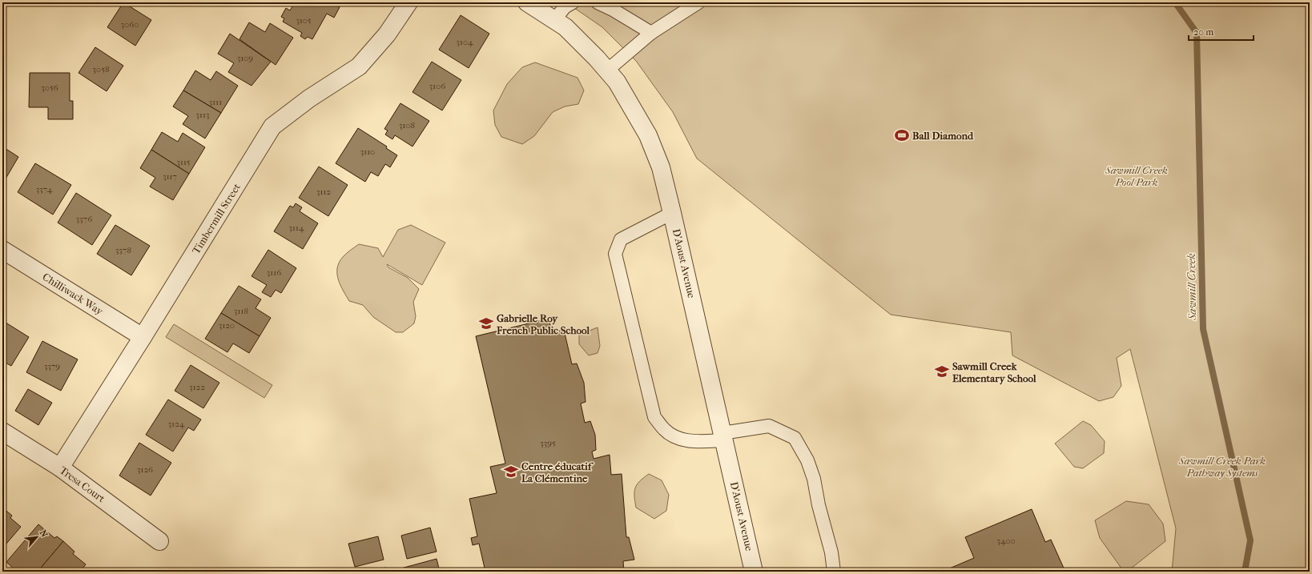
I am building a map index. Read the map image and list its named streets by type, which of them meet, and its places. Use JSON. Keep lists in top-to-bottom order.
{
  "streets": {
    "street": [
      "Timbermill Street",
      "D'Aoust Avenue",
      "Chilliwack Way",
      "Tresa Court"
    ]
  },
  "crossings": [
    ["Timbermill Street", "Chilliwack Way"],
    ["Timbermill Street", "Tresa Court"]
  ],
  "water": ["Sawmill Creek"],
  "parks": ["Sawmill Creek Pool Park", "Sawmill Creek Park Pathway Systems"],
  "places": {
    "sports": ["Ball Diamond"],
    "school or university": ["Gabrielle Roy French Public School", "Sawmill Creek Elementary School", "Centre éducatif La Clémentine"]
  },
  "house_numbers": [
    "3105",
    "3060",
    "3104",
    "3109",
    "3058",
    "3106",
    "3056",
    "3111",
    "3113",
    "3108",
    "3110",
    "3115",
    "3117",
    "3374",
    "3112",
    "3376",
    "3114",
    "3378",
    "3116",
    "3118",
    "3120",
    "3379",
    "3122",
    "3124",
    "3395",
    "3126",
    "3400"
  ],
  "scale_bar": "20 m",
  "north": "top right"
}
